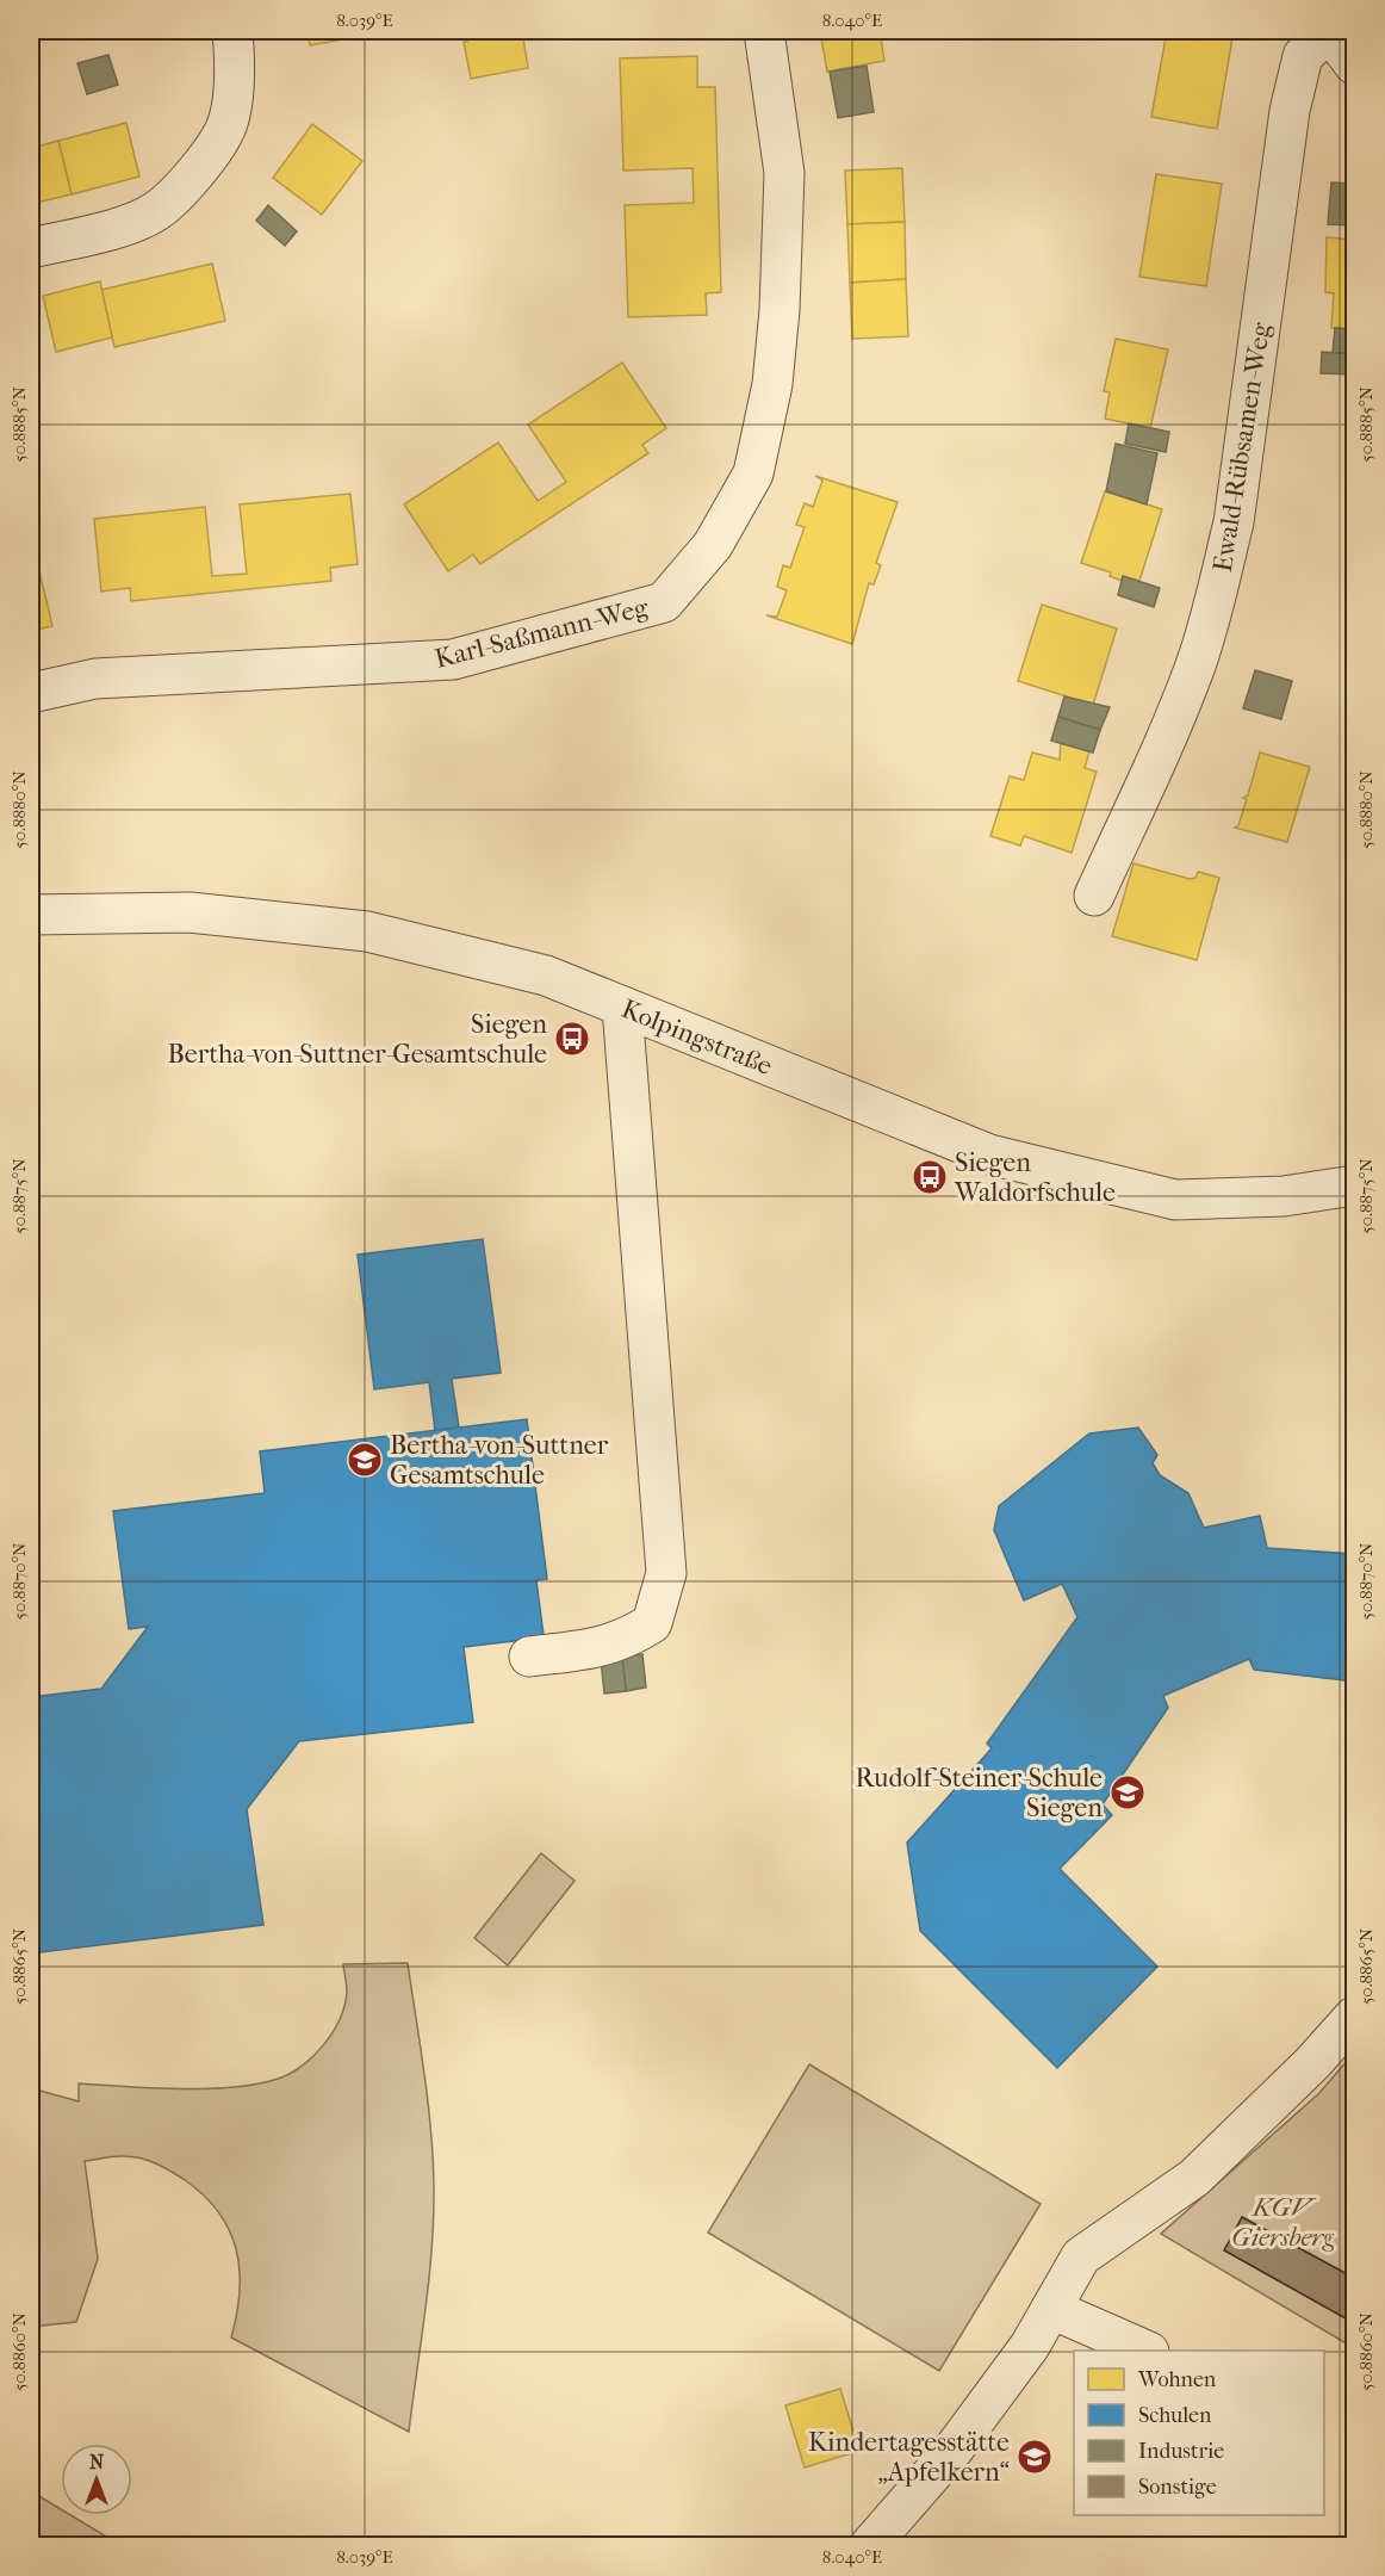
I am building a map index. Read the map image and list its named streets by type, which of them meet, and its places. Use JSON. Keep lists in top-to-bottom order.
{
  "streets": {
    "street": ["Ewald-Rübsamen-Weg", "Karl-Saßmann-Weg", "Kolpingstraße"]
  },
  "parks": ["KGV Giersberg"],
  "places": {
    "bus stop": ["Siegen Bertha-von-Suttner-Gesamtschule", "Siegen Waldorfschule"],
    "school or university": ["Bertha-von-Suttner Gesamtschule", "Rudolf-Steiner-Schule Siegen", "Kindertagesstätte „Apfelkern“"]
  },
  "legend": [
    "Wohnen",
    "Schulen",
    "Industrie",
    "Sonstige"
  ],
  "north": "top",
  "coordinates": [
    "8.039°E",
    "8.040°E",
    "50.8885°N",
    "50.8880°N",
    "50.8875°N",
    "50.8870°N",
    "50.8865°N",
    "50.8860°N"
  ]
}
